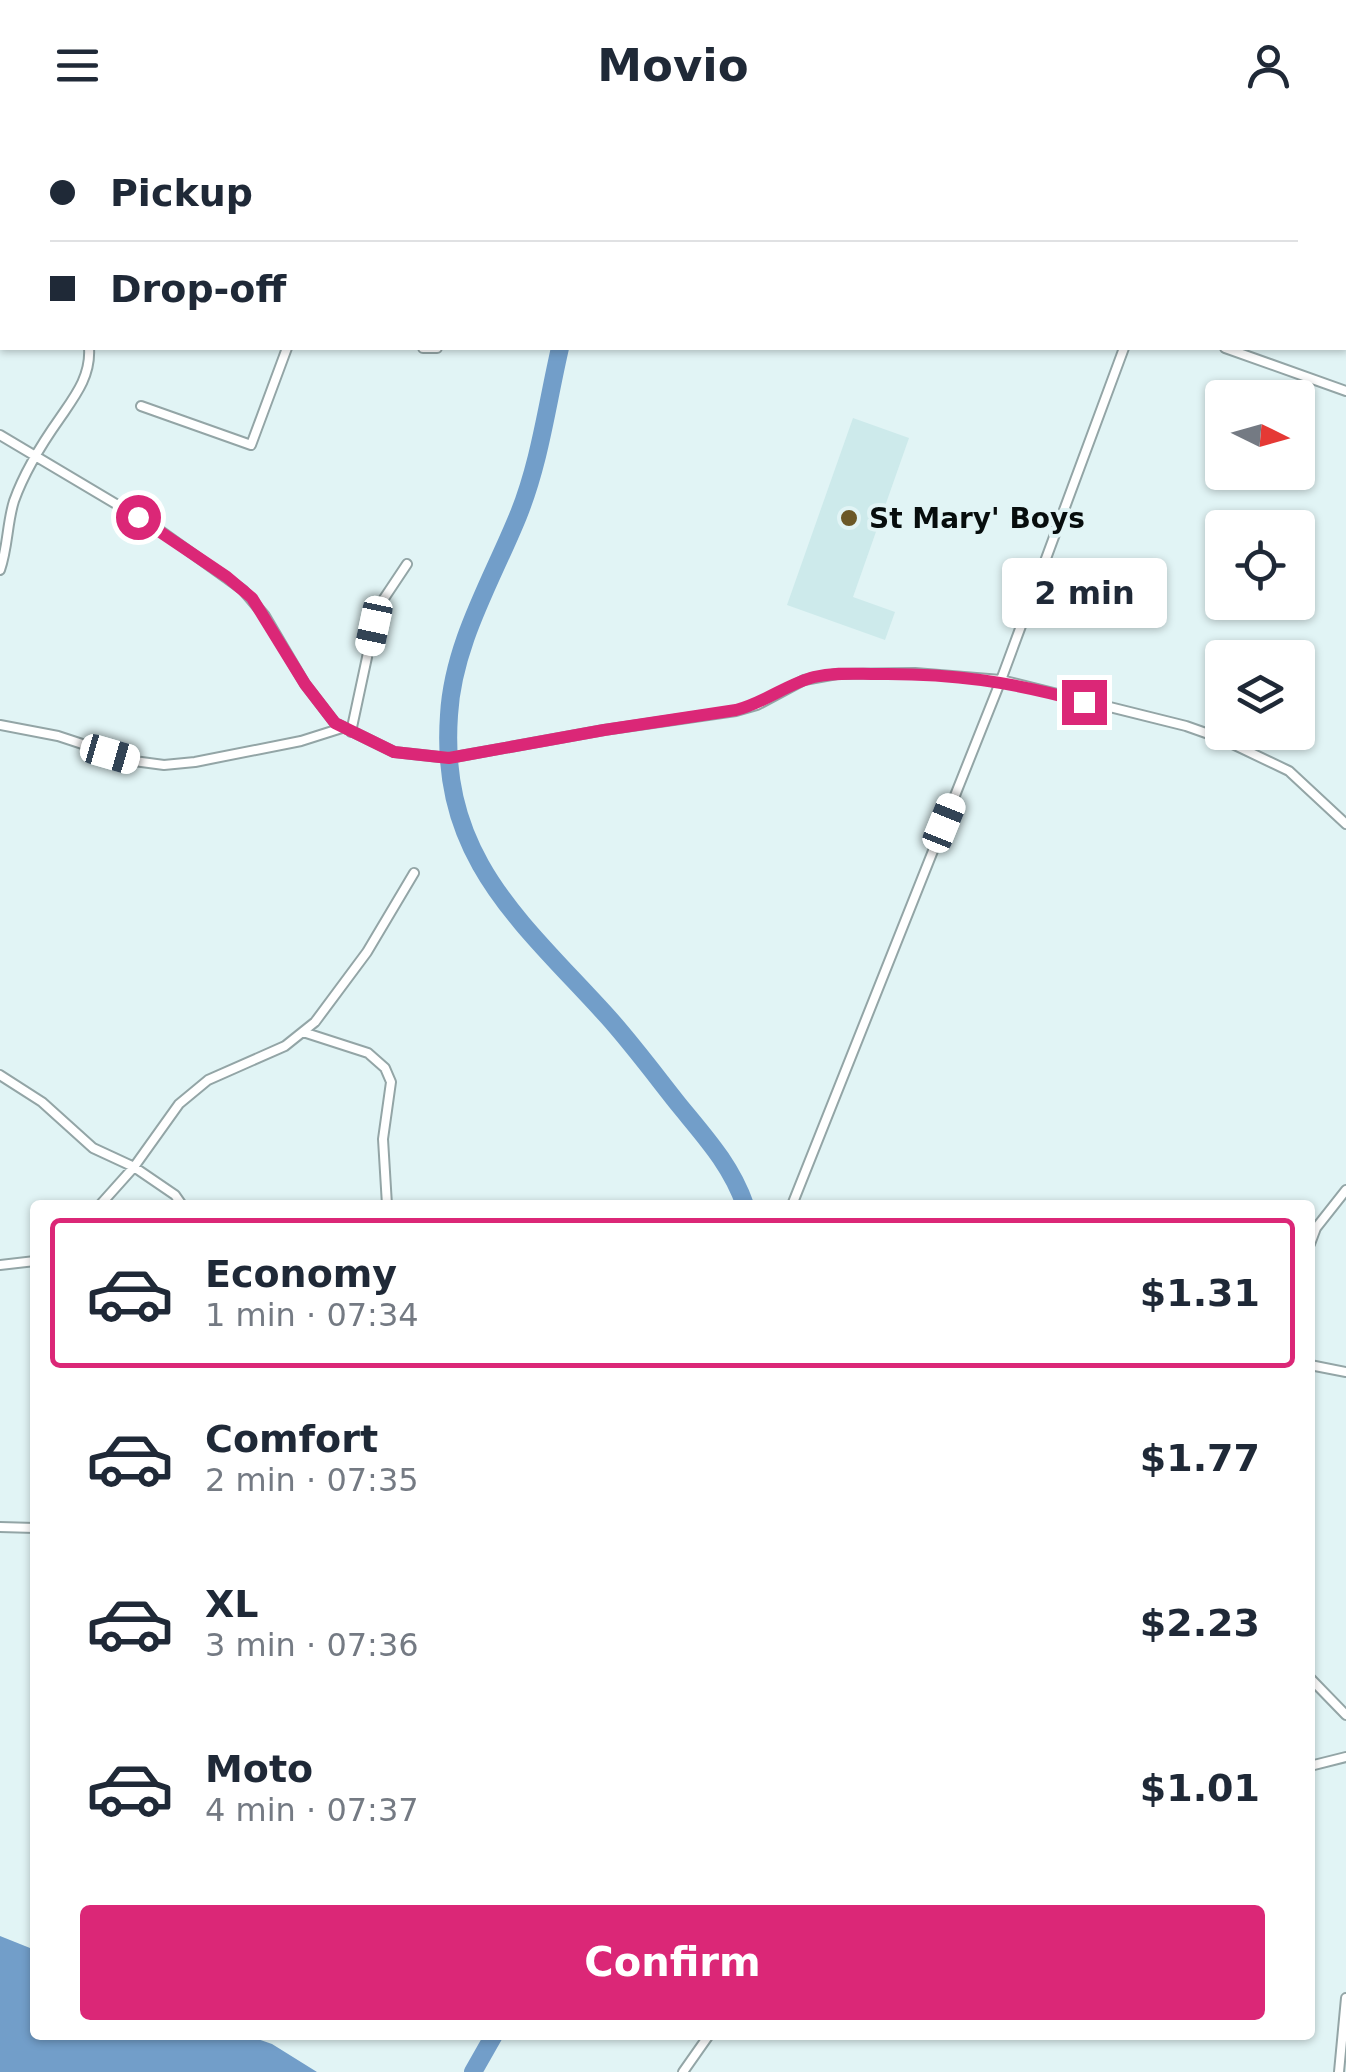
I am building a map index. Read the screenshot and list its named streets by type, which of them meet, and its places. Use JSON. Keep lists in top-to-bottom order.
{
  "places": ["St Mary' Boys"],
  "north": "right",
  "page": {
    "header": "Movio",
    "banner": ["Pickup", "Drop-off"],
    "bubble": "2 min",
    "list": [
      {
        "name": "Economy",
        "note": "1 min · 07:34",
        "value": "$1.31"
      },
      {
        "name": "Comfort",
        "note": "2 min · 07:35",
        "value": "$1.77"
      },
      {
        "name": "XL",
        "note": "3 min · 07:36",
        "value": "$2.23"
      },
      {
        "name": "Moto",
        "note": "4 min · 07:37",
        "value": "$1.01"
      }
    ],
    "buttons": "Confirm"
  }
}
